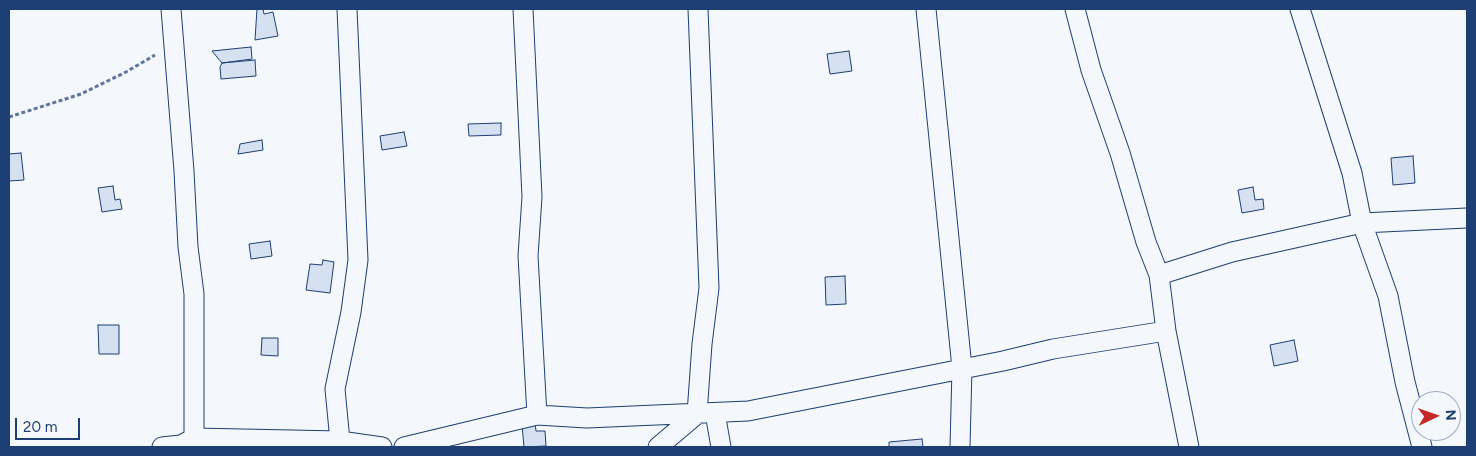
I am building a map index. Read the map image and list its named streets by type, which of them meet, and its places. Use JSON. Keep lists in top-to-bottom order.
{
  "scale_bar": "20 m",
  "north": "right"
}
